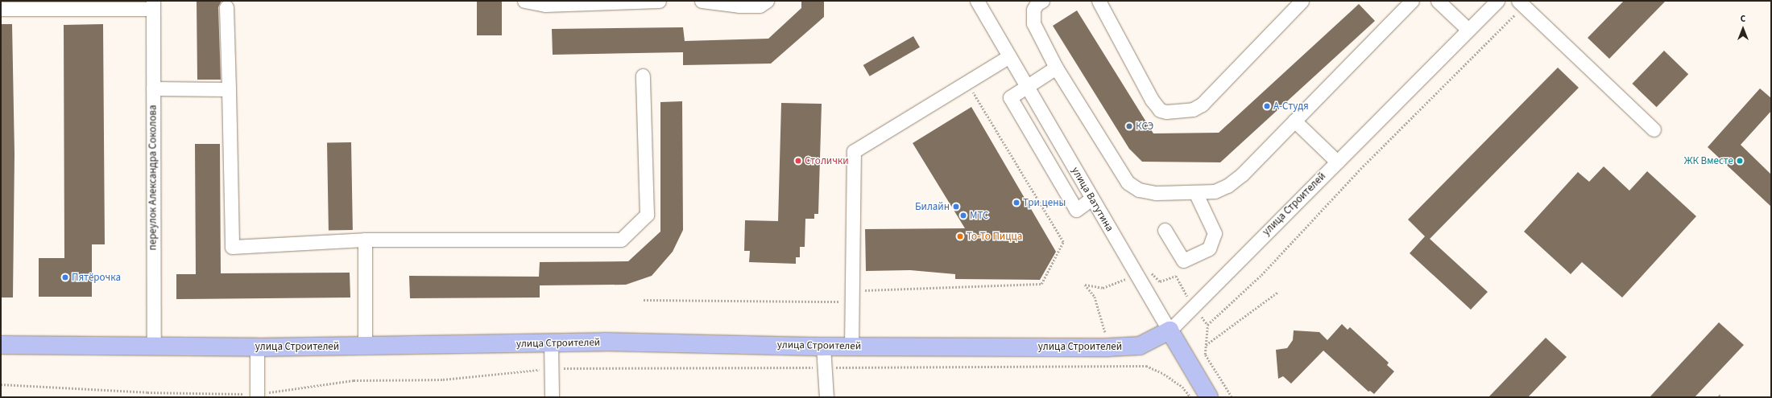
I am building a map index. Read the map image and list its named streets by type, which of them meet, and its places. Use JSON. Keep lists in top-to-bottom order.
{
  "streets": {
    "main road": ["улица Ватутина", "улица Строителей"],
    "street": ["переулок Александра Соколова"]
  },
  "crossings": [
    ["переулок Александра Соколова", "улица Строителей"],
    ["улица Ватутина", "улица Строителей"]
  ],
  "places": [
    "А-Студя",
    "КСЭ",
    "Столички",
    "ЖК Вместе",
    "Три цены",
    "Билайн",
    "МТС",
    "То-То Пицца",
    "Пятёрочка"
  ],
  "north": "top"
}
